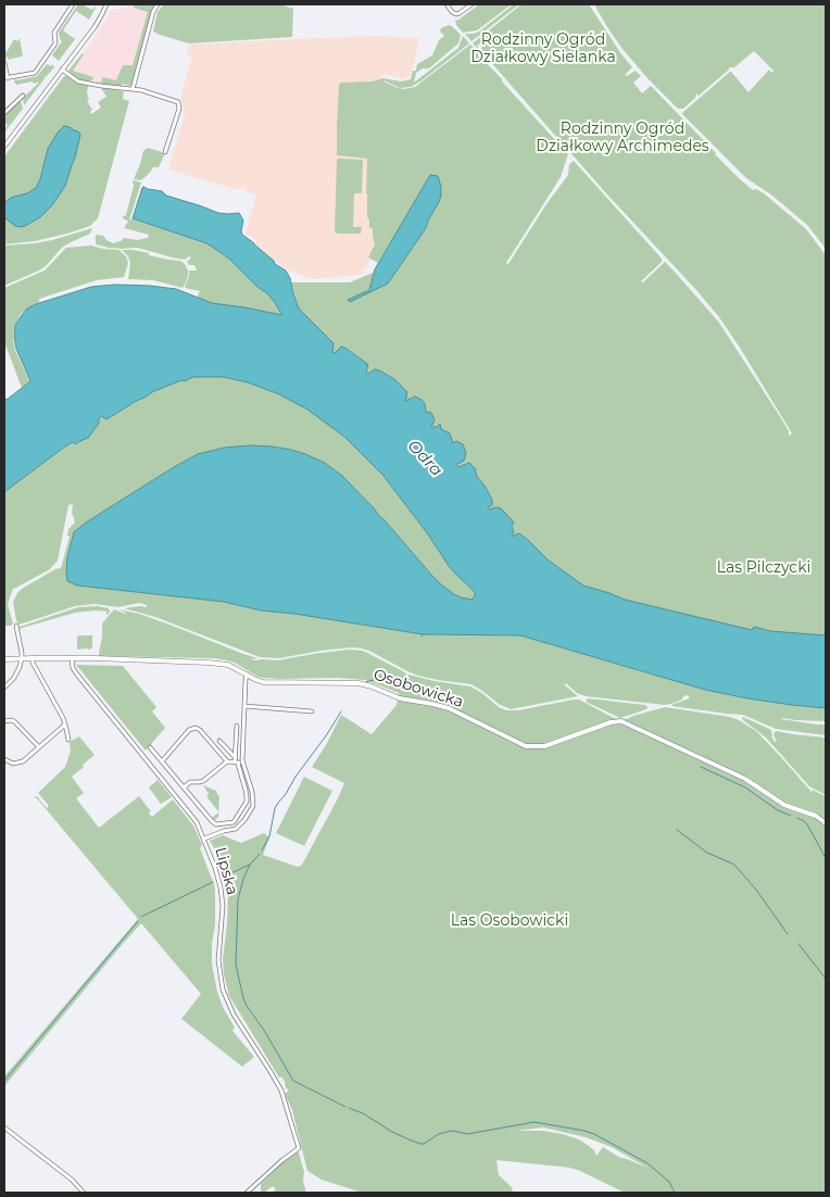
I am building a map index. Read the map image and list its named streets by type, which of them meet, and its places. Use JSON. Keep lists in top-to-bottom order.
{
  "streets": {
    "street": ["Osobowicka", "Lipska"]
  },
  "crossings": [
    ["Osobowicka", "Lipska"]
  ],
  "water": ["Odra"],
  "parks": [
    "Rodzinny Ogród Działkowy Sielanka",
    "Rodzinny Ogród Działkowy Archimedes",
    "Las Pilczycki",
    "Las Osobowicki"
  ]
}
